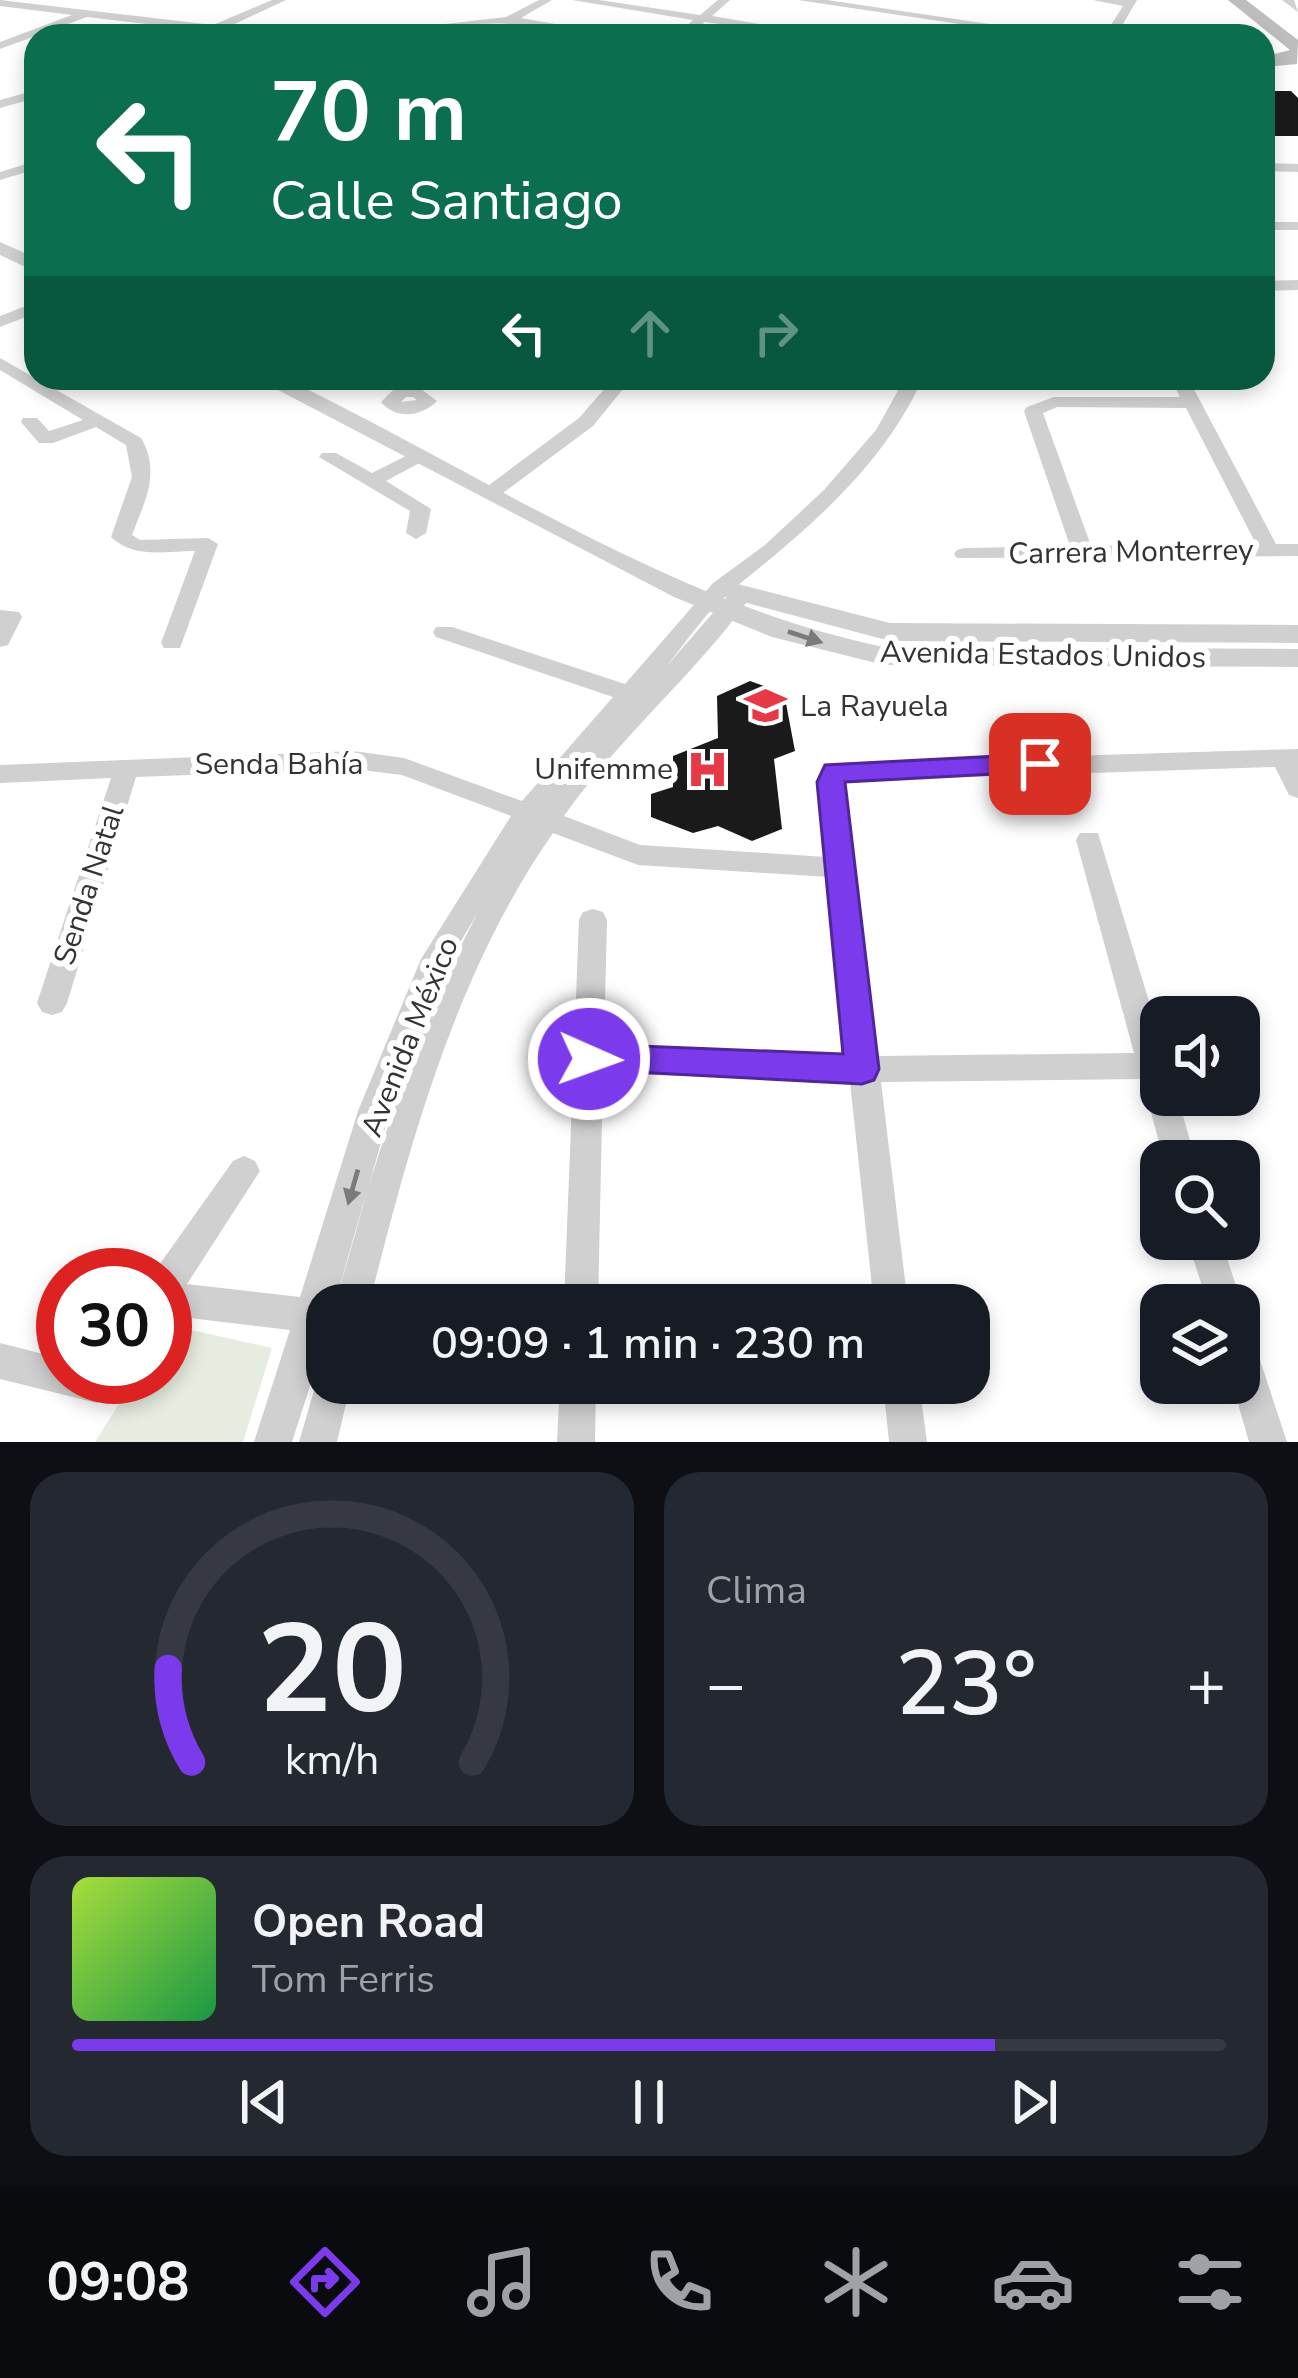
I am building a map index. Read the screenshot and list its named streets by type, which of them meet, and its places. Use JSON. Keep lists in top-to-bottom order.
{
  "streets": {
    "street": [
      "Carrera Monterrey",
      "Avenida Estados Unidos",
      "Senda Bahía",
      "Senda Natal",
      "Avenida México"
    ]
  },
  "crossings": [
    ["Avenida Estados Unidos", "Avenida México"],
    ["Senda Bahía", "Senda Natal"],
    ["Senda Bahía", "Avenida México"]
  ],
  "places": {
    "school or university": ["La Rayuela"],
    "hospital": ["Unifemme"]
  },
  "page": {
    "turn": ["70 m", "Calle Santiago"],
    "limit": "30",
    "trip": "09:09 · 1 min · 230 m",
    "tile": "Clima",
    "heat": ["−", "23°", "+"],
    "song": ["Open Road", "Tom Ferris"],
    "tabs": "09:08",
    "gauge": ["20", "km/h"]
  }
}
